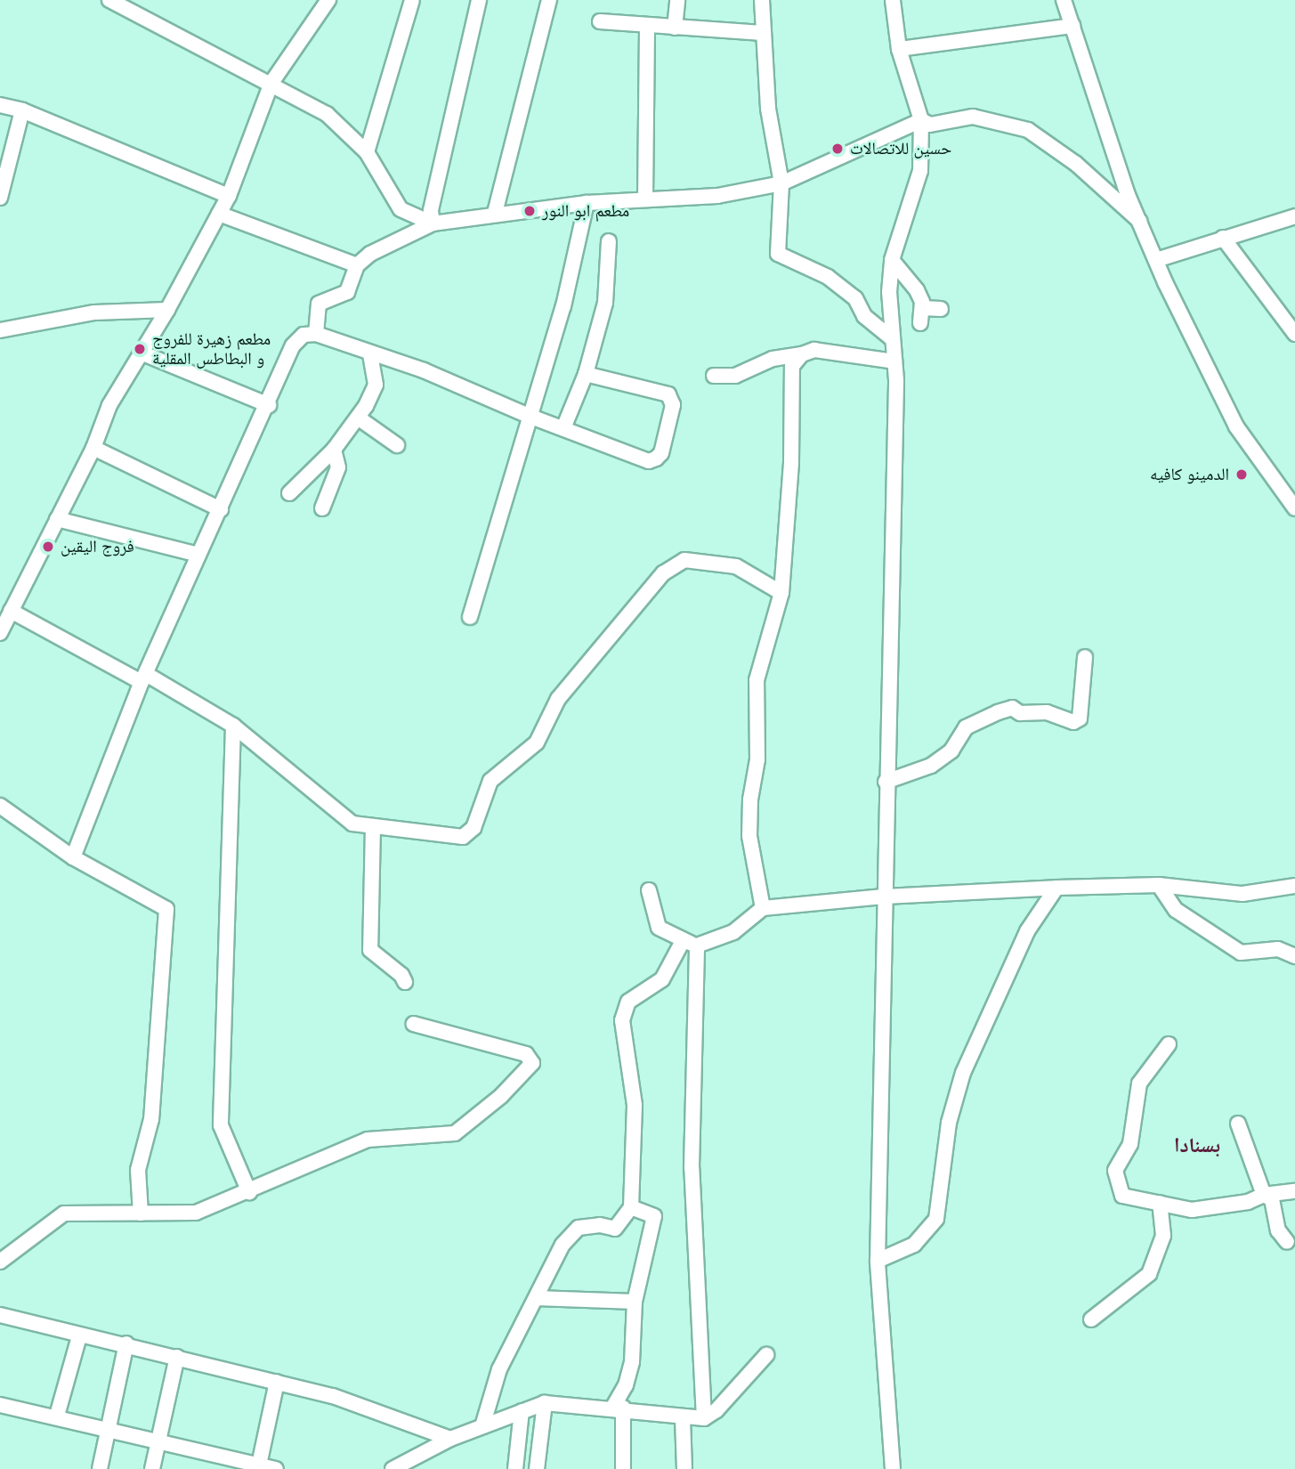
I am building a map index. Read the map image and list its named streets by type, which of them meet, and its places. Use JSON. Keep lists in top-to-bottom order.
{
  "districts": ["بسنادا"],
  "places": [
    "حسين للاتصالات",
    "مطعم ابو النور",
    "مطعم زهيرة للفروج و البطاطس المقلية",
    "الدمينو كافيه",
    "فروج اليقين"
  ]
}
